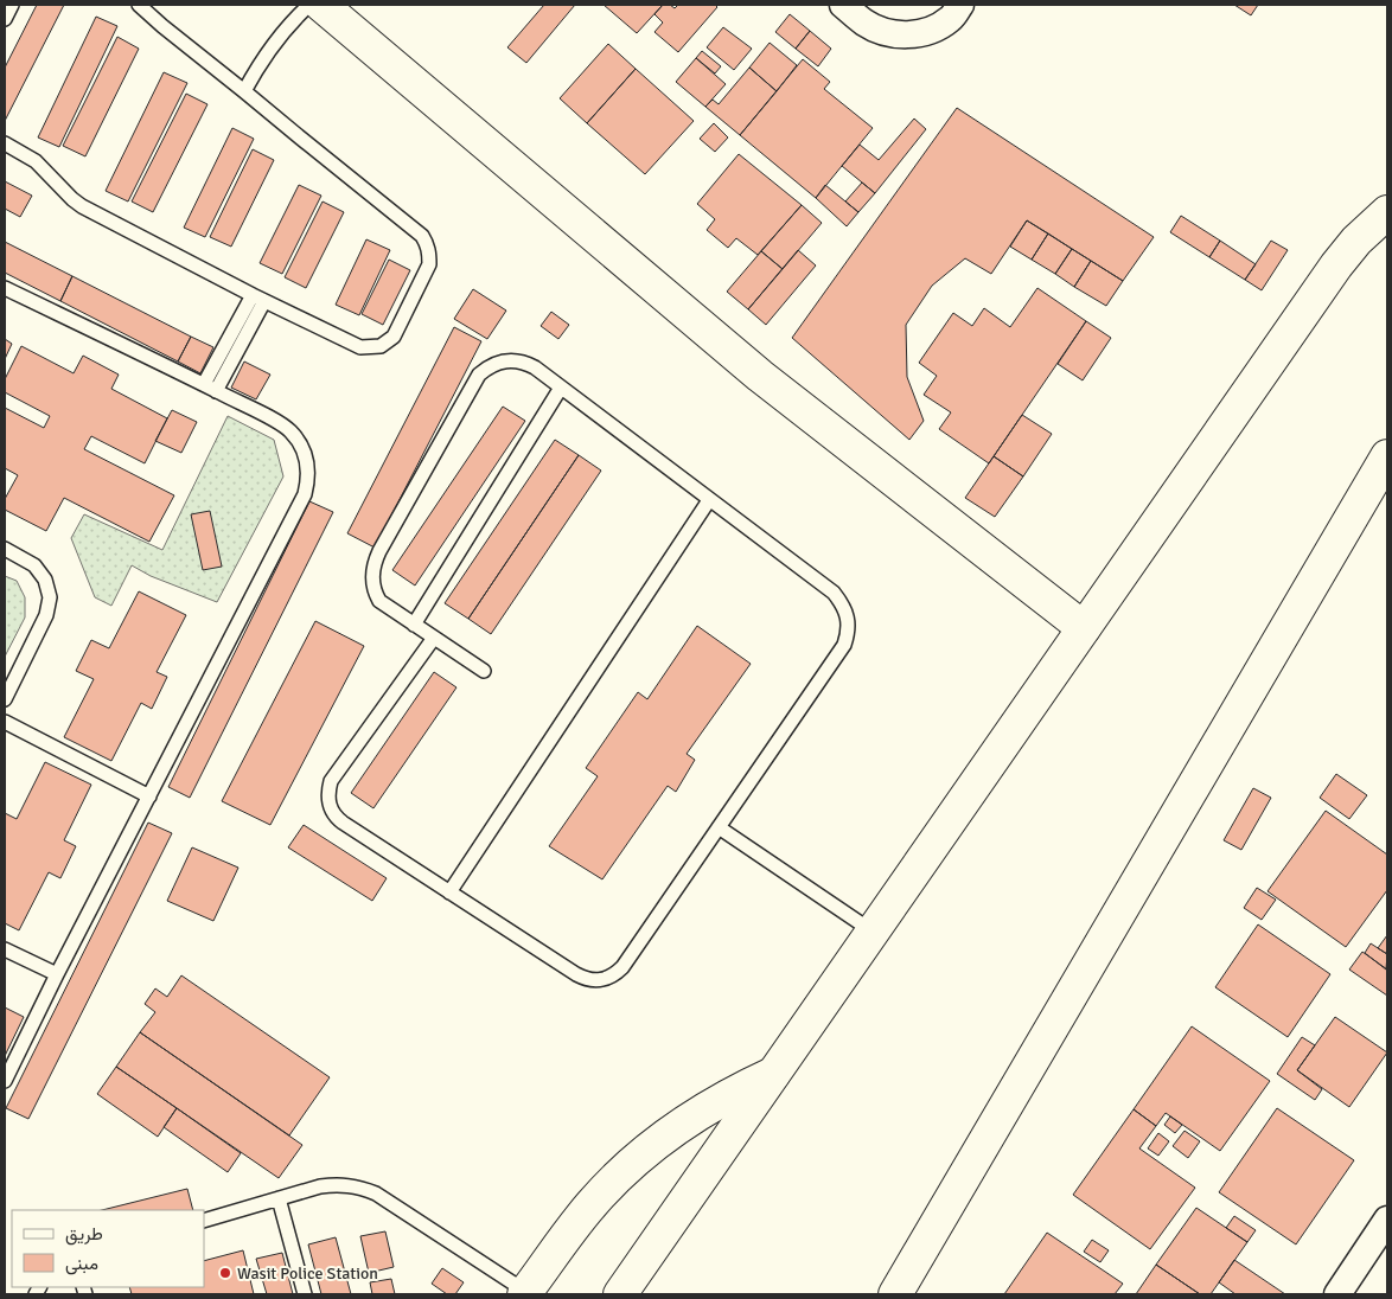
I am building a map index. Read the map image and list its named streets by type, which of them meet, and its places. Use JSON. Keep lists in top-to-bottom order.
{
  "places": ["Wasit Police Station"],
  "legend": ["طريق", "مبنى"]
}
